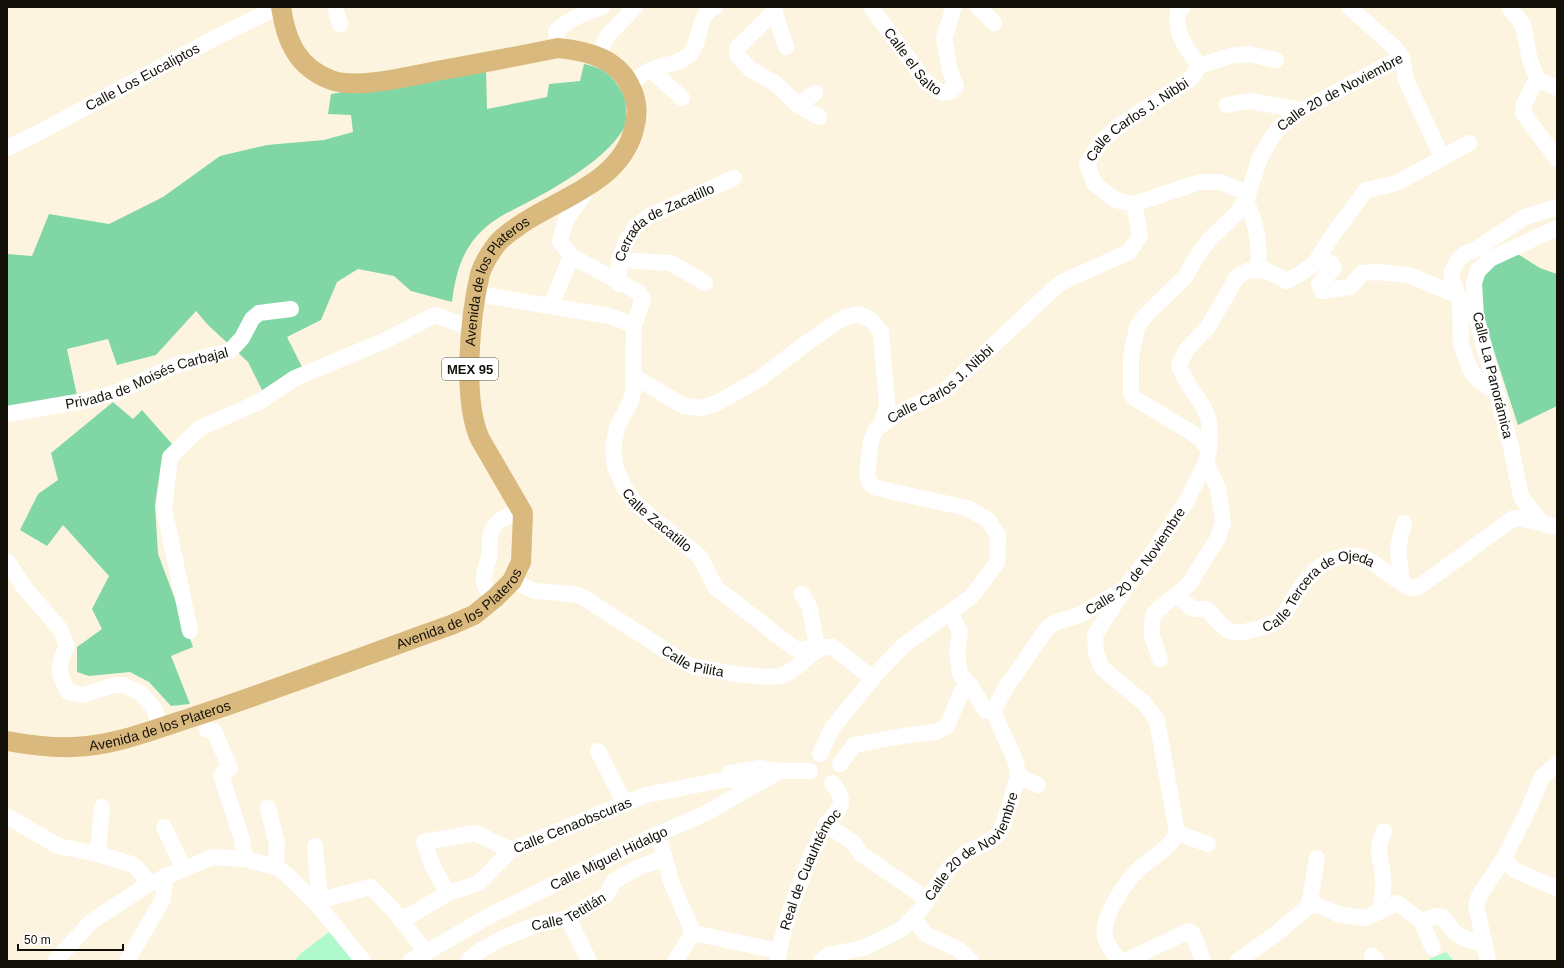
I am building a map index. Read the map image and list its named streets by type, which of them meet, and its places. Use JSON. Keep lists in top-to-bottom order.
{
  "streets": {
    "main road": ["Avenida de los Plateros", "MEX 95"],
    "street": [
      "Calle el Salto",
      "Calle Los Eucaliptos",
      "Calle 20 de Noviembre",
      "Calle Carlos J. Nibbi",
      "Cerrada de Zacatillo",
      "Calle La Panorámica",
      "Privada de Moisés Carbajal",
      "Calle Zacatillo",
      "Calle Tercera de Ojeda",
      "Calle Pilita",
      "Calle Cenaobscuras",
      "Calle Miguel Hidalgo",
      "Real de Cuauhtémoc",
      "Calle Tetitlán"
    ]
  },
  "crossings": [
    ["Calle Los Eucaliptos", "Avenida de los Plateros"],
    ["Calle Carlos J. Nibbi", "Calle Miguel Hidalgo"],
    ["Calle Carlos J. Nibbi", "Real de Cuauhtémoc"],
    ["Cerrada de Zacatillo", "Calle Zacatillo"],
    ["Avenida de los Plateros", "Calle Zacatillo"],
    ["Avenida de los Plateros", "Calle Pilita"],
    ["Calle La Panorámica", "Calle Tercera de Ojeda"],
    ["Calle Zacatillo", "Calle Pilita"],
    ["Calle Cenaobscuras", "Calle Miguel Hidalgo"],
    ["Calle Miguel Hidalgo", "Real de Cuauhtémoc"]
  ],
  "scale_bar": "50 m"
}
